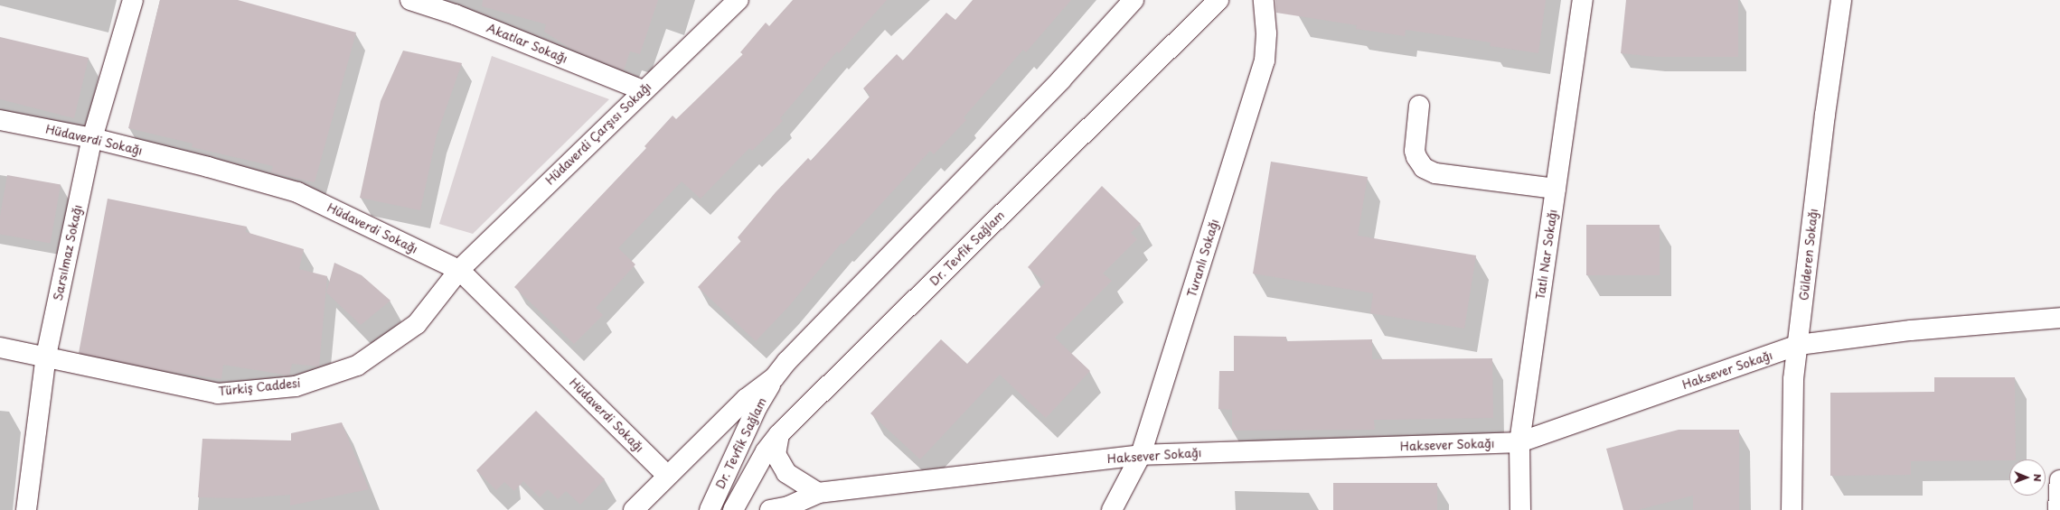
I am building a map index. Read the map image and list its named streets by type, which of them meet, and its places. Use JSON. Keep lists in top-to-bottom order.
{
  "streets": {
    "street": [
      "Akatlar Sokağı",
      "Hüdaverdi Çarşısı Sokağı",
      "Hüdaverdi Sokağı",
      "Dr. Tevfik Sağlam",
      "Sarsılmaz Sokağı",
      "Tatlı Nar Sokağı",
      "Gülderen Sokağı",
      "Turanlı Sokağı",
      "Haksever Sokağı",
      "Türkiş Caddesi"
    ]
  },
  "crossings": [
    ["Akatlar Sokağı", "Hüdaverdi Çarşısı Sokağı"],
    ["Hüdaverdi Çarşısı Sokağı", "Hüdaverdi Sokağı"],
    ["Hüdaverdi Çarşısı Sokağı", "Türkiş Caddesi"],
    ["Hüdaverdi Sokağı", "Sarsılmaz Sokağı"],
    ["Hüdaverdi Sokağı", "Türkiş Caddesi"],
    ["Sarsılmaz Sokağı", "Türkiş Caddesi"],
    ["Tatlı Nar Sokağı", "Haksever Sokağı"],
    ["Gülderen Sokağı", "Haksever Sokağı"],
    ["Turanlı Sokağı", "Haksever Sokağı"]
  ],
  "north": "right"
}
